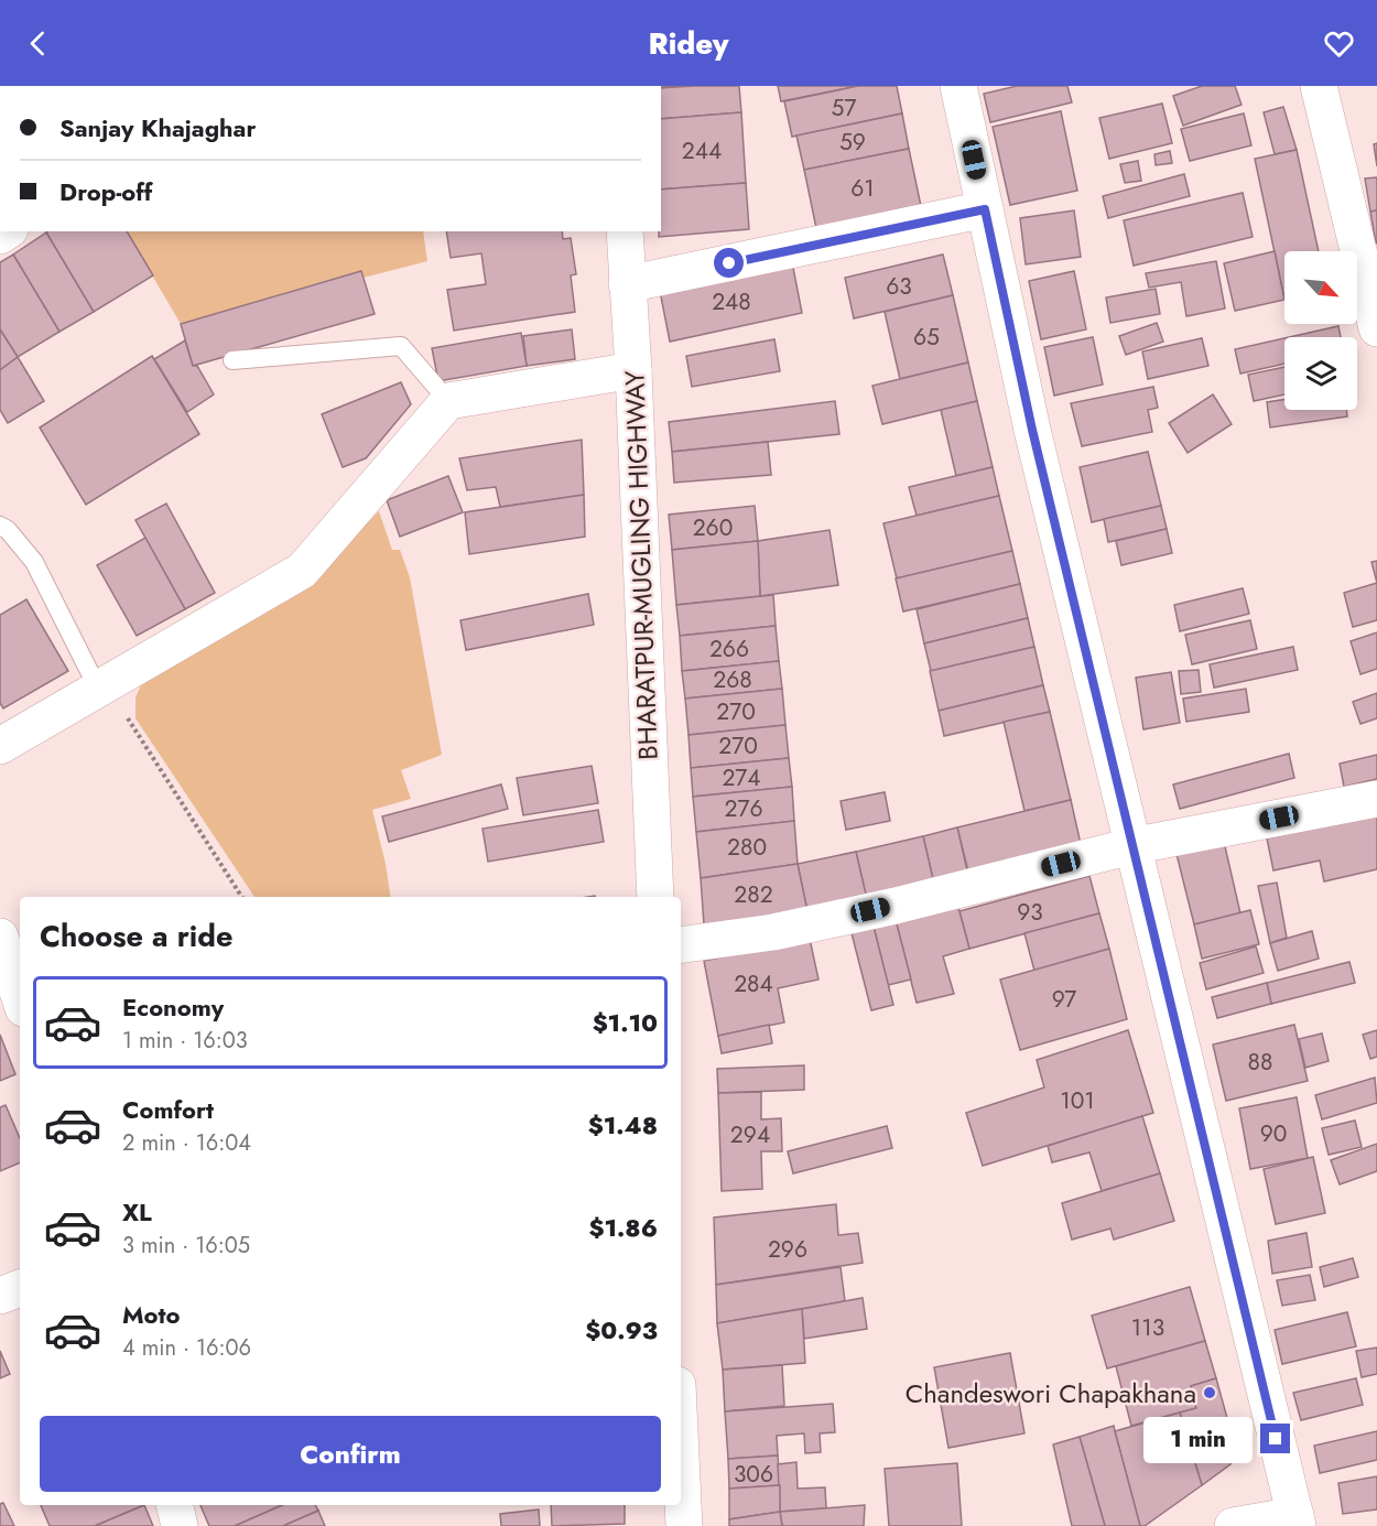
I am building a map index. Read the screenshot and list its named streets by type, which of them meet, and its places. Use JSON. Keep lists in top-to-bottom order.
{
  "streets": {
    "street": ["BHARATPUR-MUGLING HIGHWAY"]
  },
  "places": ["Chandeswori Chapakhana"],
  "house_numbers": [
    "57",
    "59",
    "244",
    "61",
    "63",
    "248",
    "65",
    "260",
    "266",
    "268",
    "270",
    "270",
    "274",
    "276",
    "280",
    "282",
    "93",
    "284",
    "97",
    "88",
    "101",
    "90",
    "294",
    "296",
    "113",
    "306"
  ],
  "north": "bottom right",
  "page": {
    "header": "Ridey",
    "banner": ["Sanjay Khajaghar", "Drop-off"],
    "heading": "Choose a ride",
    "list": [
      {
        "name": "Economy",
        "note": "1 min · 16:03",
        "value": "$1.10"
      },
      {
        "name": "Comfort",
        "note": "2 min · 16:04",
        "value": "$1.48"
      },
      {
        "name": "XL",
        "note": "3 min · 16:05",
        "value": "$1.86"
      },
      {
        "name": "Moto",
        "note": "4 min · 16:06",
        "value": "$0.93"
      }
    ],
    "buttons": "Confirm",
    "bubble": "1 min"
  }
}
